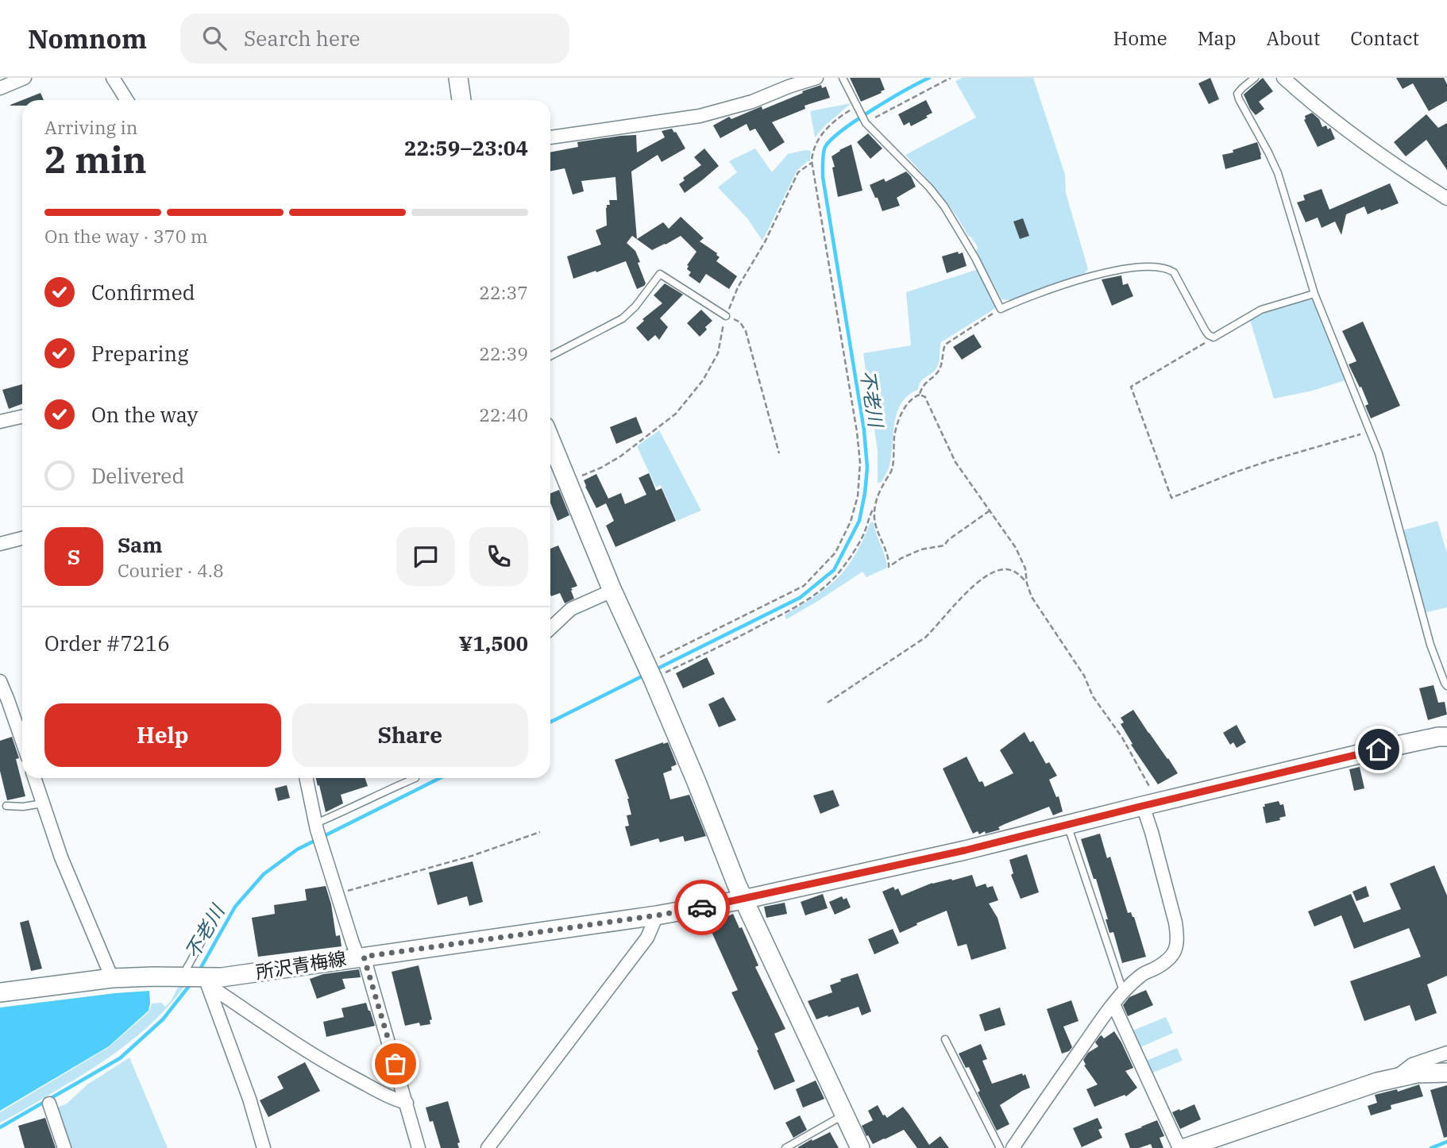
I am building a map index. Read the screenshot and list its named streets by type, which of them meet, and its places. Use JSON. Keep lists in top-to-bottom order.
{
  "streets": {
    "main road": ["所沢青梅線"]
  },
  "water": ["不老川"],
  "page": {
    "header": "Nomnom",
    "search": "Search here",
    "nav": [
      "Home",
      "Map",
      "About",
      "Contact"
    ],
    "heading": ["2 min", "Arriving in", "22:59–23:04"],
    "panel": [
      "Sam",
      "Courier · 4.8",
      "Order #7216",
      "¥1,500"
    ],
    "bar": "On the way · 370 m",
    "list": [
      ["Confirmed", "22:37"],
      ["Preparing", "22:39"],
      ["On the way", "22:40"],
      "Delivered"
    ],
    "round": "S",
    "buttons": ["Help", "Share"]
  }
}
